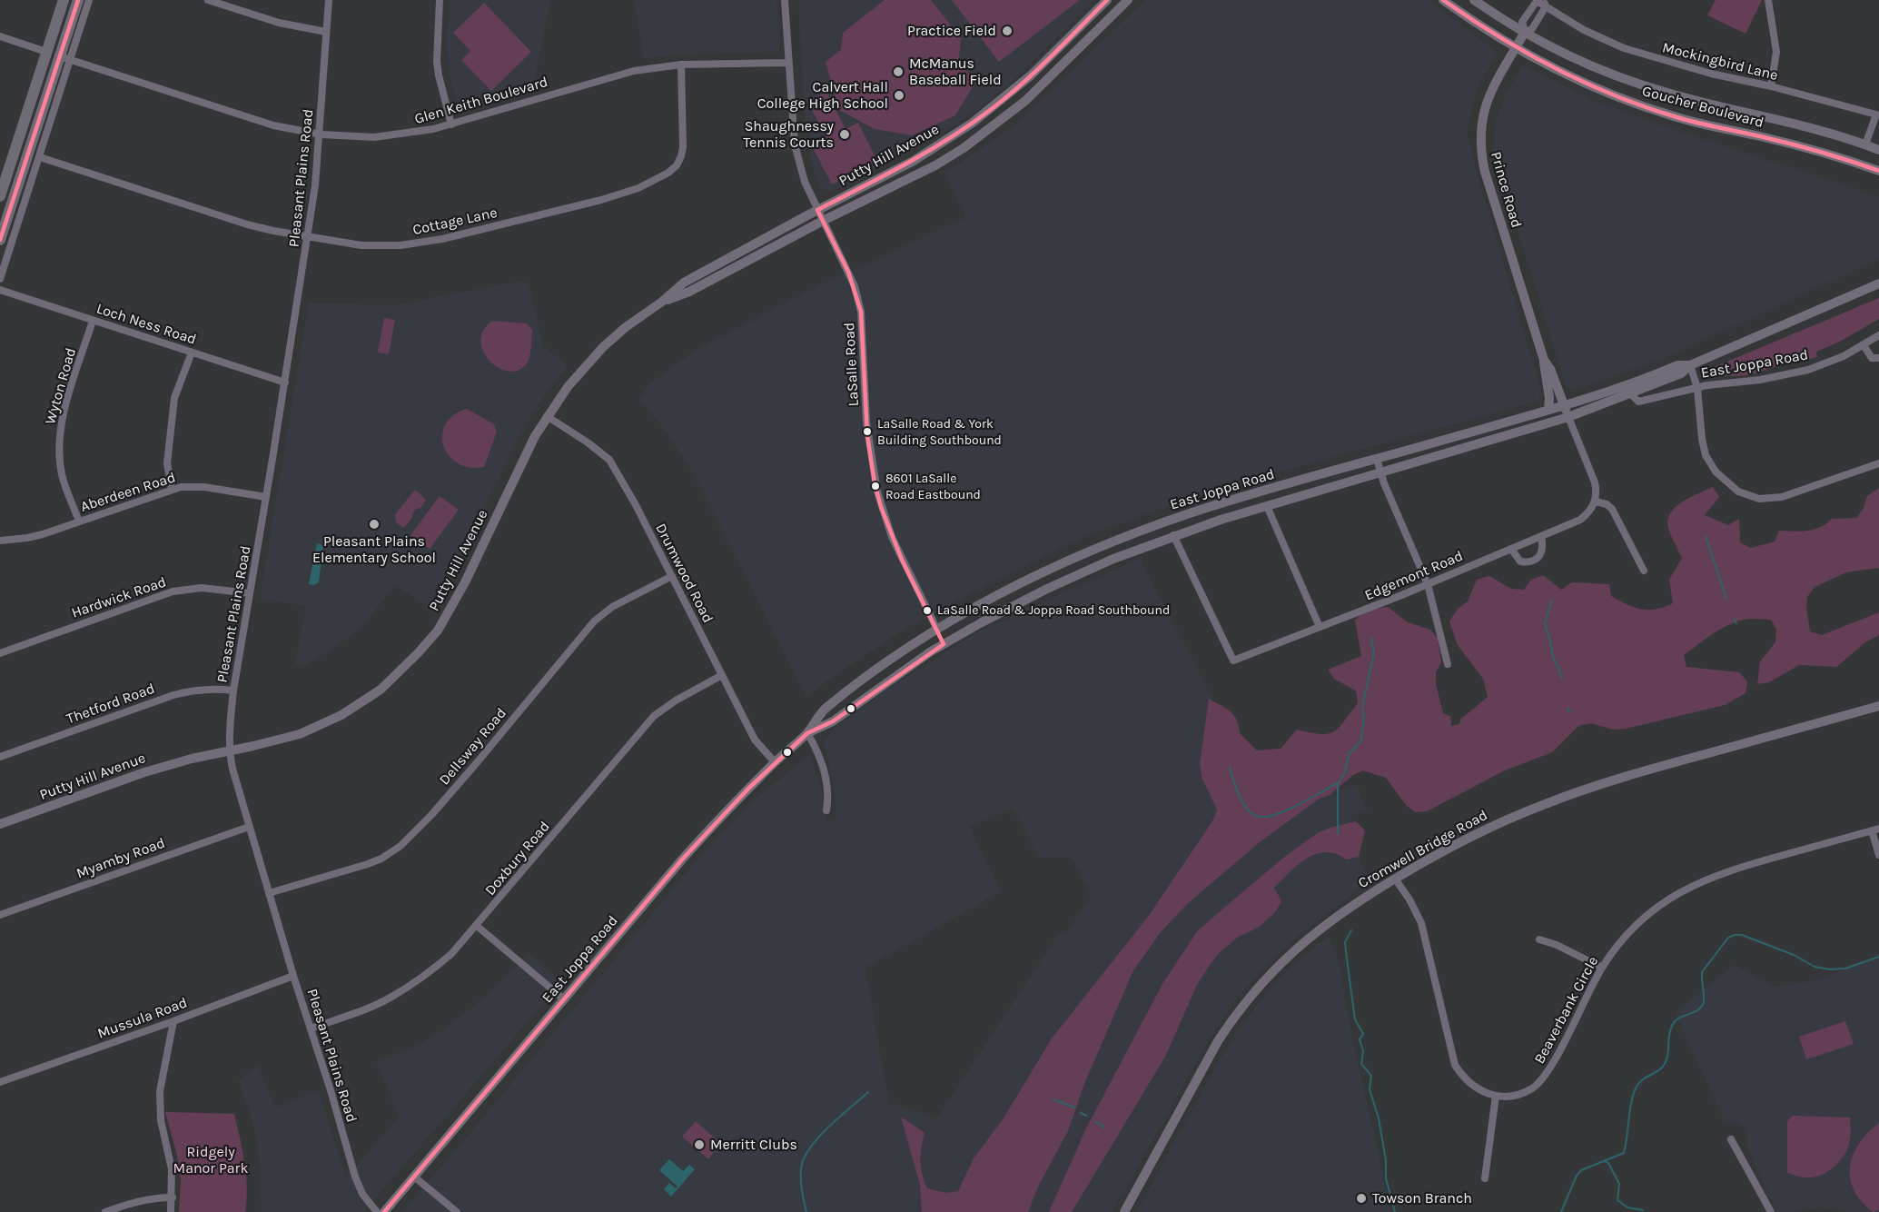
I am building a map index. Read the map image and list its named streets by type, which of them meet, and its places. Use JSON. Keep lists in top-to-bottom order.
{
  "streets": {
    "main road": [
      "Goucher Boulevard",
      "Putty Hill Avenue",
      "Prince Road",
      "East Joppa Road",
      "Cromwell Bridge Road"
    ],
    "street": [
      "Mockingbird Lane",
      "Glen Keith Boulevard",
      "Pleasant Plains Road",
      "Cottage Lane",
      "Loch Ness Road",
      "LaSalle Road",
      "Wyton Road",
      "Aberdeen Road",
      "Drumwood Road",
      "Edgemont Road",
      "Hardwick Road",
      "Thetford Road",
      "Dellsway Road",
      "Myamby Road",
      "Doxbury Road",
      "Beaverbank Circle",
      "Mussula Road"
    ]
  },
  "crossings": [
    ["Mockingbird Lane", "Goucher Boulevard"],
    ["Glen Keith Boulevard", "Pleasant Plains Road"],
    ["Glen Keith Boulevard", "Cottage Lane"],
    ["Glen Keith Boulevard", "LaSalle Road"],
    ["Goucher Boulevard", "Prince Road"],
    ["Putty Hill Avenue", "Pleasant Plains Road"],
    ["Putty Hill Avenue", "LaSalle Road"],
    ["Putty Hill Avenue", "Drumwood Road"],
    ["Pleasant Plains Road", "Cottage Lane"],
    ["Pleasant Plains Road", "Loch Ness Road"],
    ["Pleasant Plains Road", "Aberdeen Road"],
    ["Pleasant Plains Road", "Hardwick Road"],
    ["Pleasant Plains Road", "Thetford Road"],
    ["Pleasant Plains Road", "Dellsway Road"],
    ["Pleasant Plains Road", "Myamby Road"],
    ["Pleasant Plains Road", "Doxbury Road"],
    ["Pleasant Plains Road", "Mussula Road"],
    ["Prince Road", "East Joppa Road"],
    ["Loch Ness Road", "Wyton Road"],
    ["LaSalle Road", "East Joppa Road"],
    ["East Joppa Road", "Drumwood Road"],
    ["East Joppa Road", "Edgemont Road"],
    ["Wyton Road", "Aberdeen Road"],
    ["Drumwood Road", "Dellsway Road"],
    ["Drumwood Road", "Doxbury Road"]
  ],
  "parks": ["Ridgely Manor Park"],
  "places": [
    "Practice Field",
    "McManus Baseball Field",
    "Calvert Hall College High School",
    "Shaughnessy Tennis Courts",
    "LaSalle Road & York Building Southbound",
    "8601 LaSalle Road Eastbound",
    "Pleasant Plains Elementary School",
    "LaSalle Road & Joppa Road Southbound",
    "Merritt Clubs",
    "Towson Branch"
  ]
}
